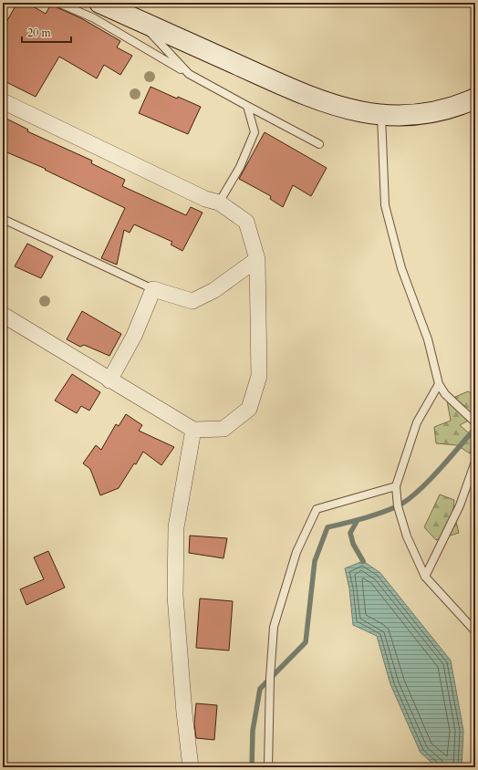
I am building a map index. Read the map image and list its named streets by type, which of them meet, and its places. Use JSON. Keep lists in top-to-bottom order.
{
  "scale_bar": "20 m"
}
